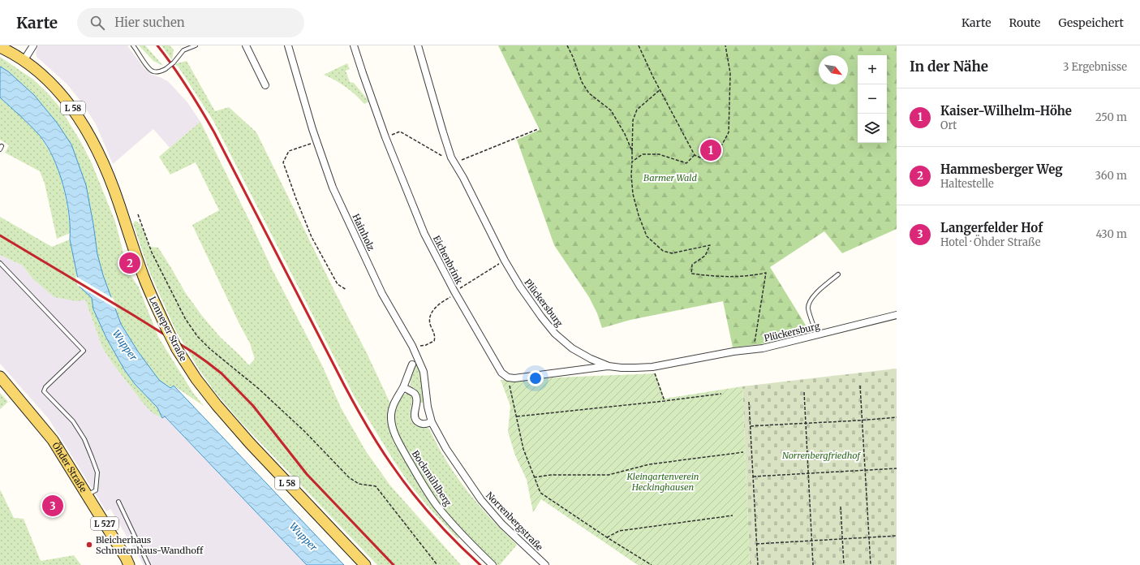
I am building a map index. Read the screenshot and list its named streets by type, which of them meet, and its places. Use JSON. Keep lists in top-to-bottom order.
{
  "streets": {
    "main road": [
      "L 58",
      "Lenneper Straße",
      "Öhder Straße",
      "L 527"
    ],
    "street": [
      "Hainholz",
      "Eichenbrink",
      "Plückersburg",
      "Bockmühlberg",
      "Norrenbergstraße"
    ]
  },
  "crossings": [
    ["L 58", "Lenneper Straße"],
    ["Hainholz", "Norrenbergstraße"]
  ],
  "water": ["Wupper"],
  "parks": ["Barmer Wald", "Norrenbergfriedhof", "Kleingartenverein Heckinghausen"],
  "places": ["Bleicherhaus Schnutenhaus-Wandhoff"],
  "north": "bottom right",
  "page": {
    "header": "Karte",
    "search": "Hier suchen",
    "nav": ["Karte", "Route", "Gespeichert"],
    "heading": ["In der Nähe", "3 Ergebnisse"],
    "map_buttons": ["+", "−"],
    "list": [
      {
        "mark": "1",
        "name": "Kaiser-Wilhelm-Höhe",
        "note": "Ort",
        "value": "250 m"
      },
      {
        "mark": "2",
        "name": "Hammesberger Weg",
        "note": "Haltestelle",
        "value": "360 m"
      },
      {
        "mark": "3",
        "name": "Langerfelder Hof",
        "note": "Hotel · Öhder Straße",
        "value": "430 m"
      }
    ],
    "pins": ["1", "2", "3"]
  }
}
